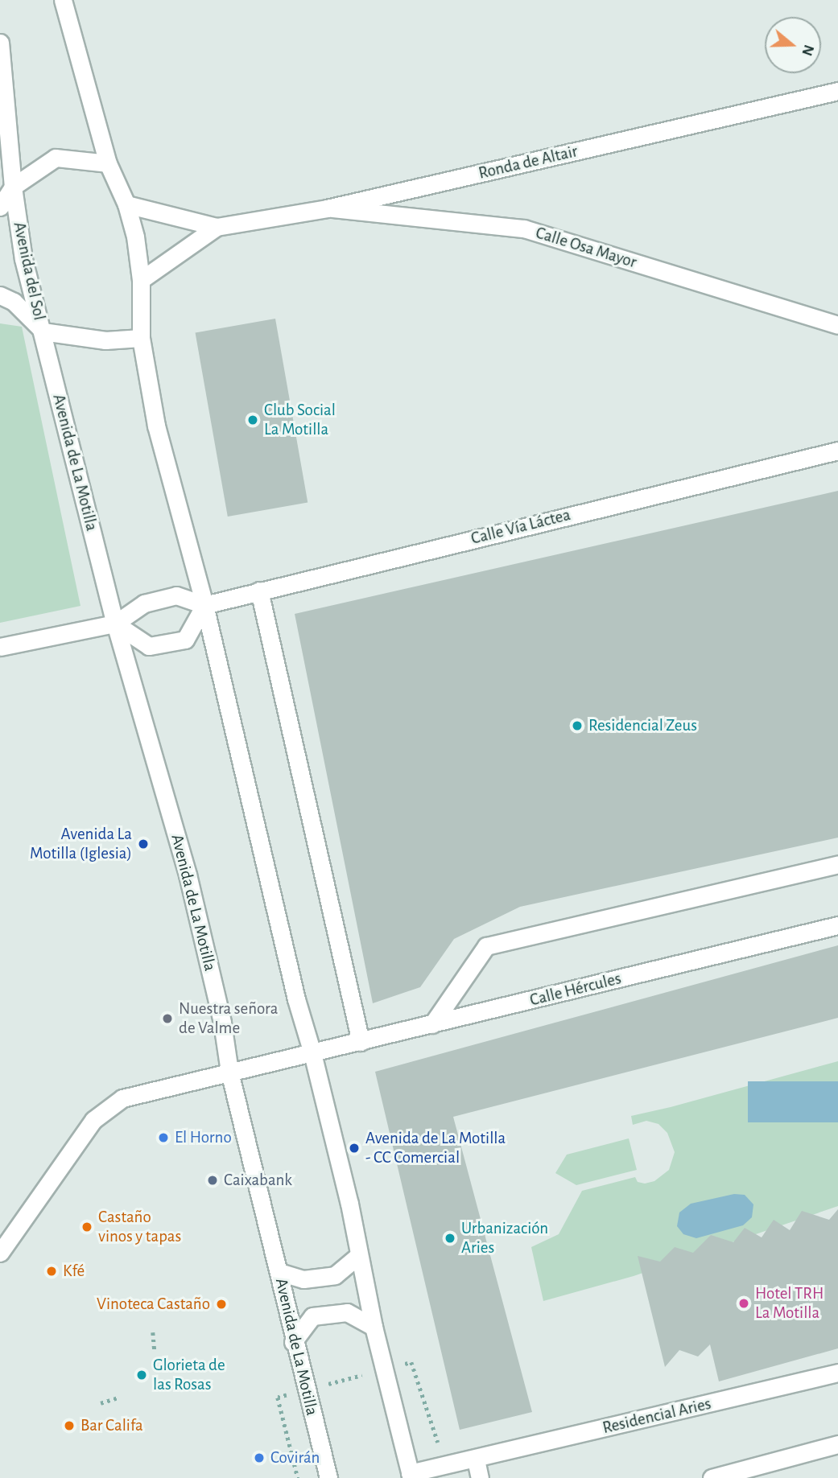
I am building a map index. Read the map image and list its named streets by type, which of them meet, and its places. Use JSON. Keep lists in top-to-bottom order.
{
  "streets": {
    "street": [
      "Ronda de Altair",
      "Calle Osa Mayor",
      "Avenida del Sol",
      "Avenida de La Motilla",
      "Calle Vía Láctea",
      "Calle Hércules",
      "Residencial Aries"
    ]
  },
  "crossings": [
    ["Ronda de Altair", "Calle Osa Mayor"],
    ["Avenida del Sol", "Avenida de La Motilla"],
    ["Avenida de La Motilla", "Calle Hércules"]
  ],
  "places": [
    "Club Social La Motilla",
    "Residencial Zeus",
    "Avenida La Motilla (Iglesia)",
    "Nuestra señora de Valme",
    "El Horno",
    "Avenida de La Motilla - CC Comercial",
    "Caixabank",
    "Castaño vinos y tapas",
    "Urbanización Aries",
    "Kfé",
    "Hotel TRH La Motilla",
    "Vinoteca Castaño",
    "Glorieta de las Rosas",
    "Bar Califa",
    "Covirán"
  ],
  "north": "right"
}
